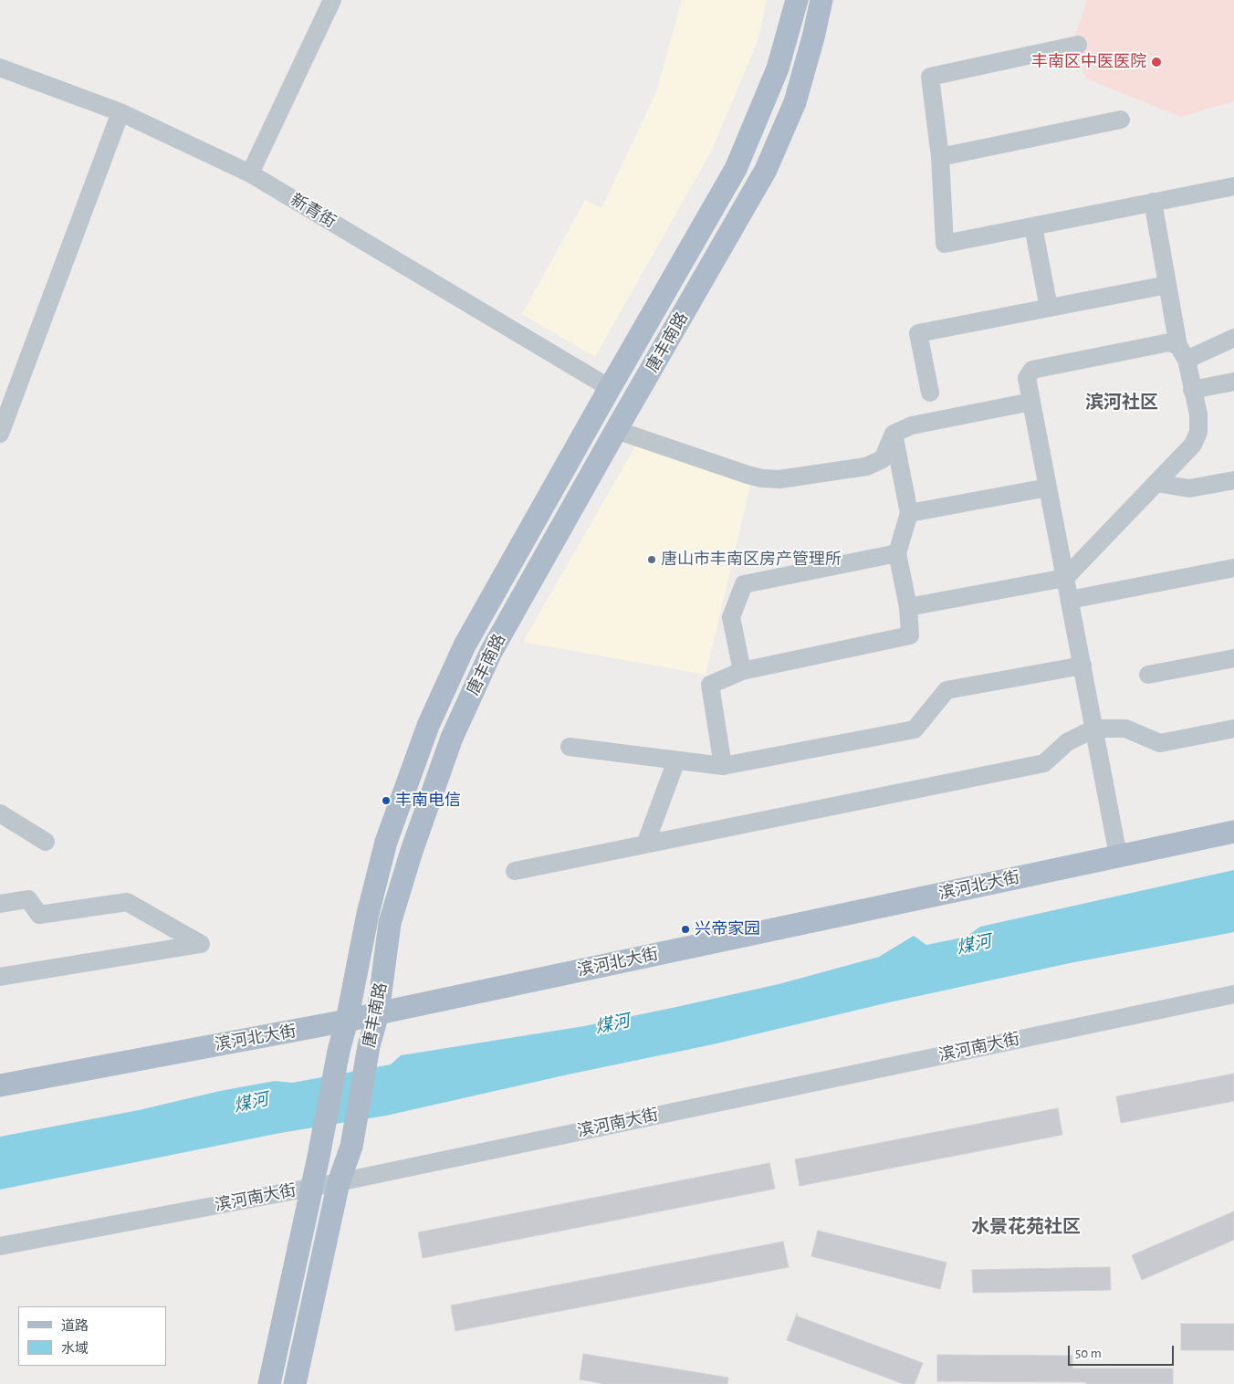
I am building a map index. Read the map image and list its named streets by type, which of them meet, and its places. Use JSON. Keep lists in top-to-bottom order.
{
  "streets": {
    "main road": ["唐丰南路", "滨河北大街"],
    "street": ["新青街", "滨河南大街"]
  },
  "crossings": [
    ["新青街", "唐丰南路"],
    ["唐丰南路", "滨河北大街"],
    ["唐丰南路", "滨河南大街"]
  ],
  "districts": ["滨河社区", "水景花苑社区"],
  "water": ["煤河"],
  "places": [
    "丰南区中医医院",
    "唐山市丰南区房产管理所",
    "丰南电信",
    "兴帝家园"
  ],
  "legend": ["道路", "水域"],
  "scale_bar": "50 m"
}
